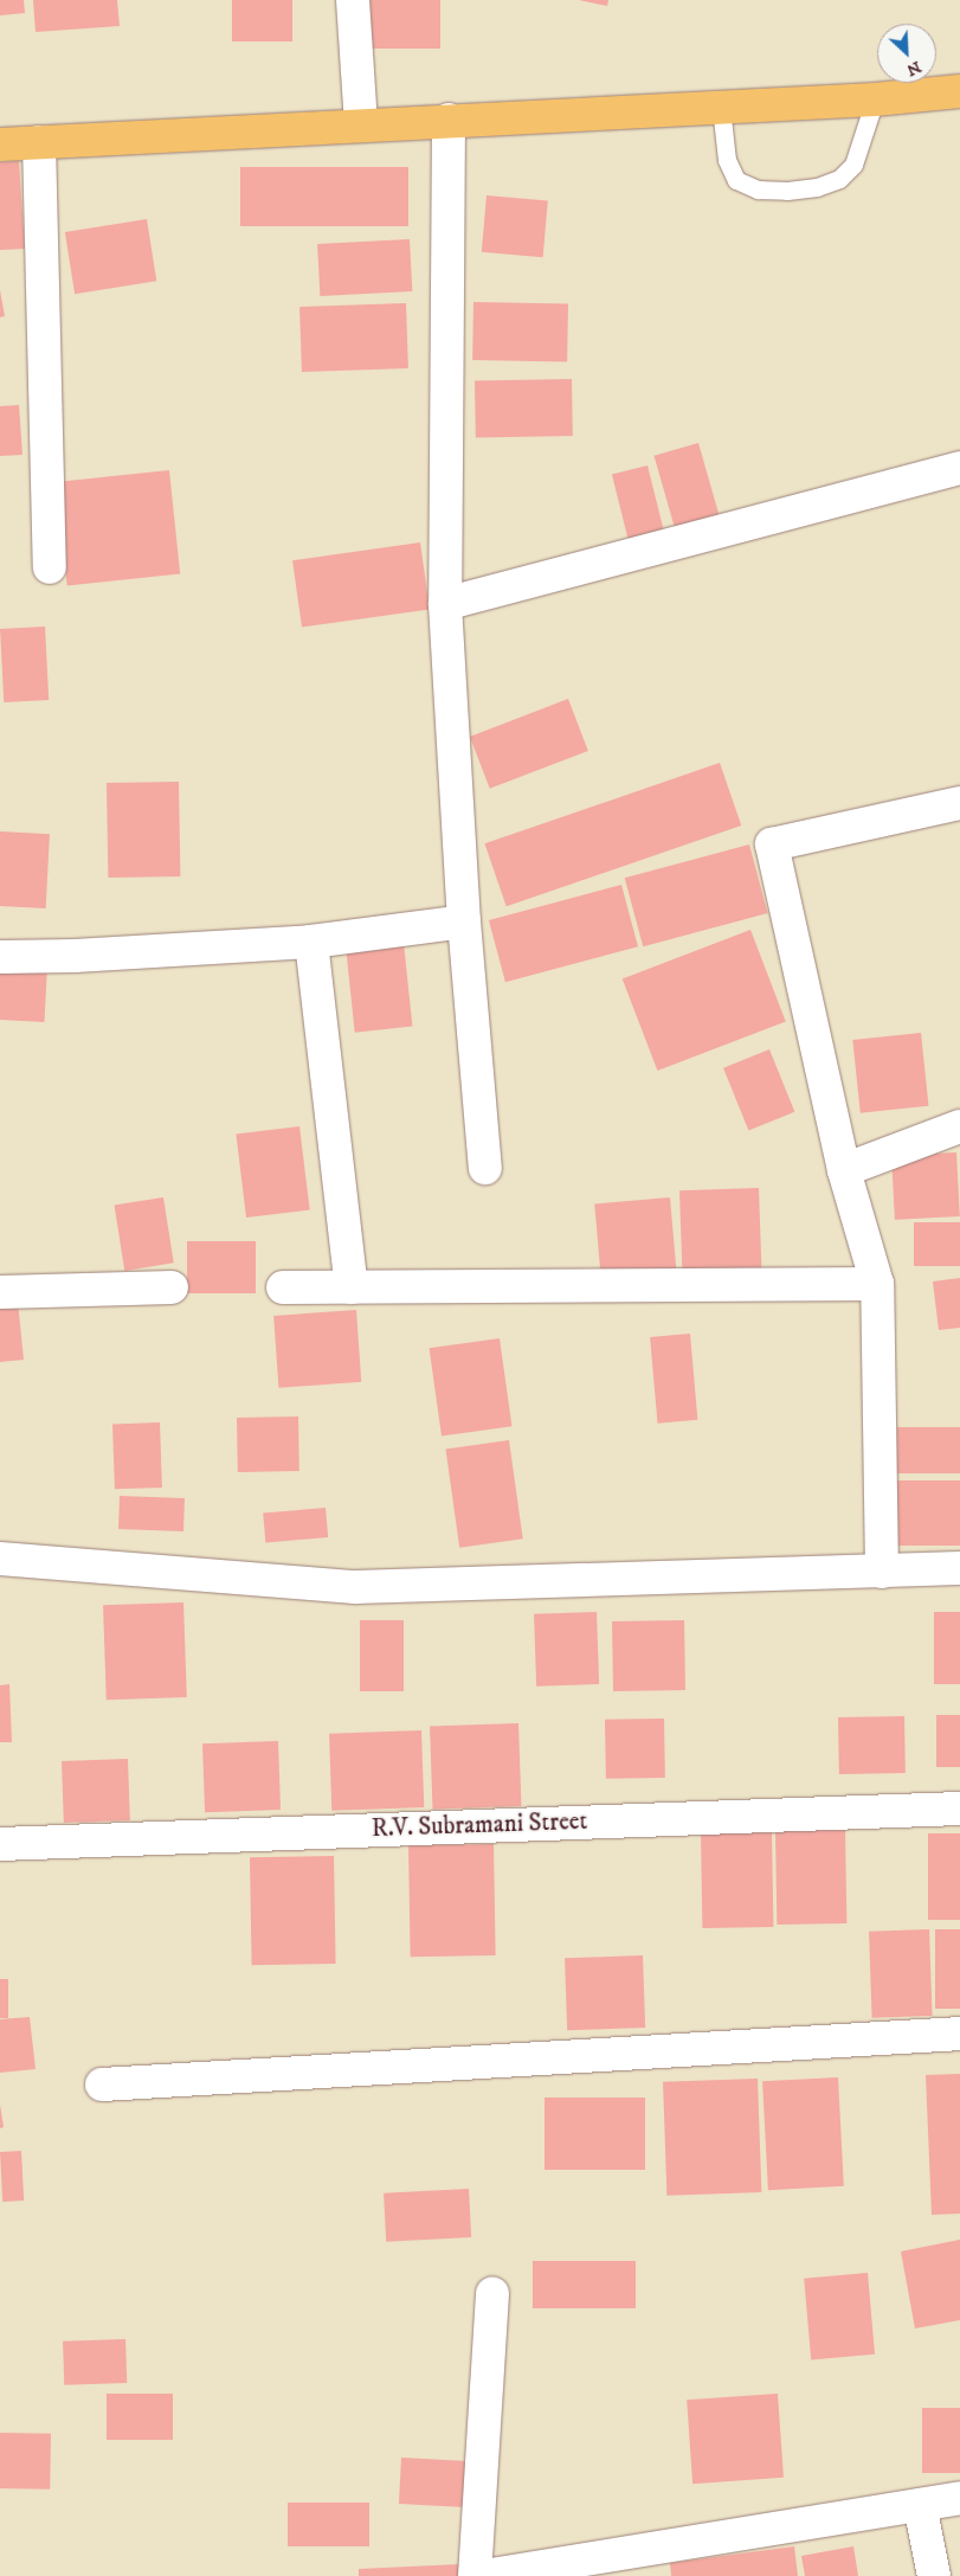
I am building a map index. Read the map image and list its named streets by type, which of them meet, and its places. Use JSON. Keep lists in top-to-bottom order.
{
  "streets": {
    "street": ["R.V. Subramani Street"]
  },
  "north": "bottom right"
}
